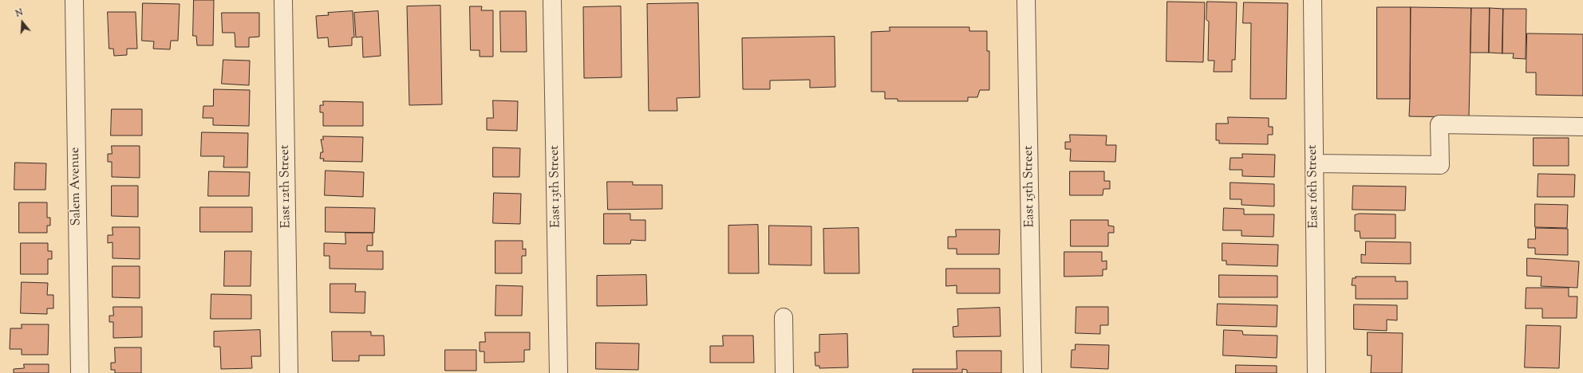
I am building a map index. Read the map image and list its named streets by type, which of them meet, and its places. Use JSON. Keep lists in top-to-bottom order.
{
  "streets": {
    "street": [
      "Salem Avenue",
      "East 12th Street",
      "East 13th Street",
      "East 15th Street",
      "East 16th Street"
    ]
  },
  "north": "top"
}
